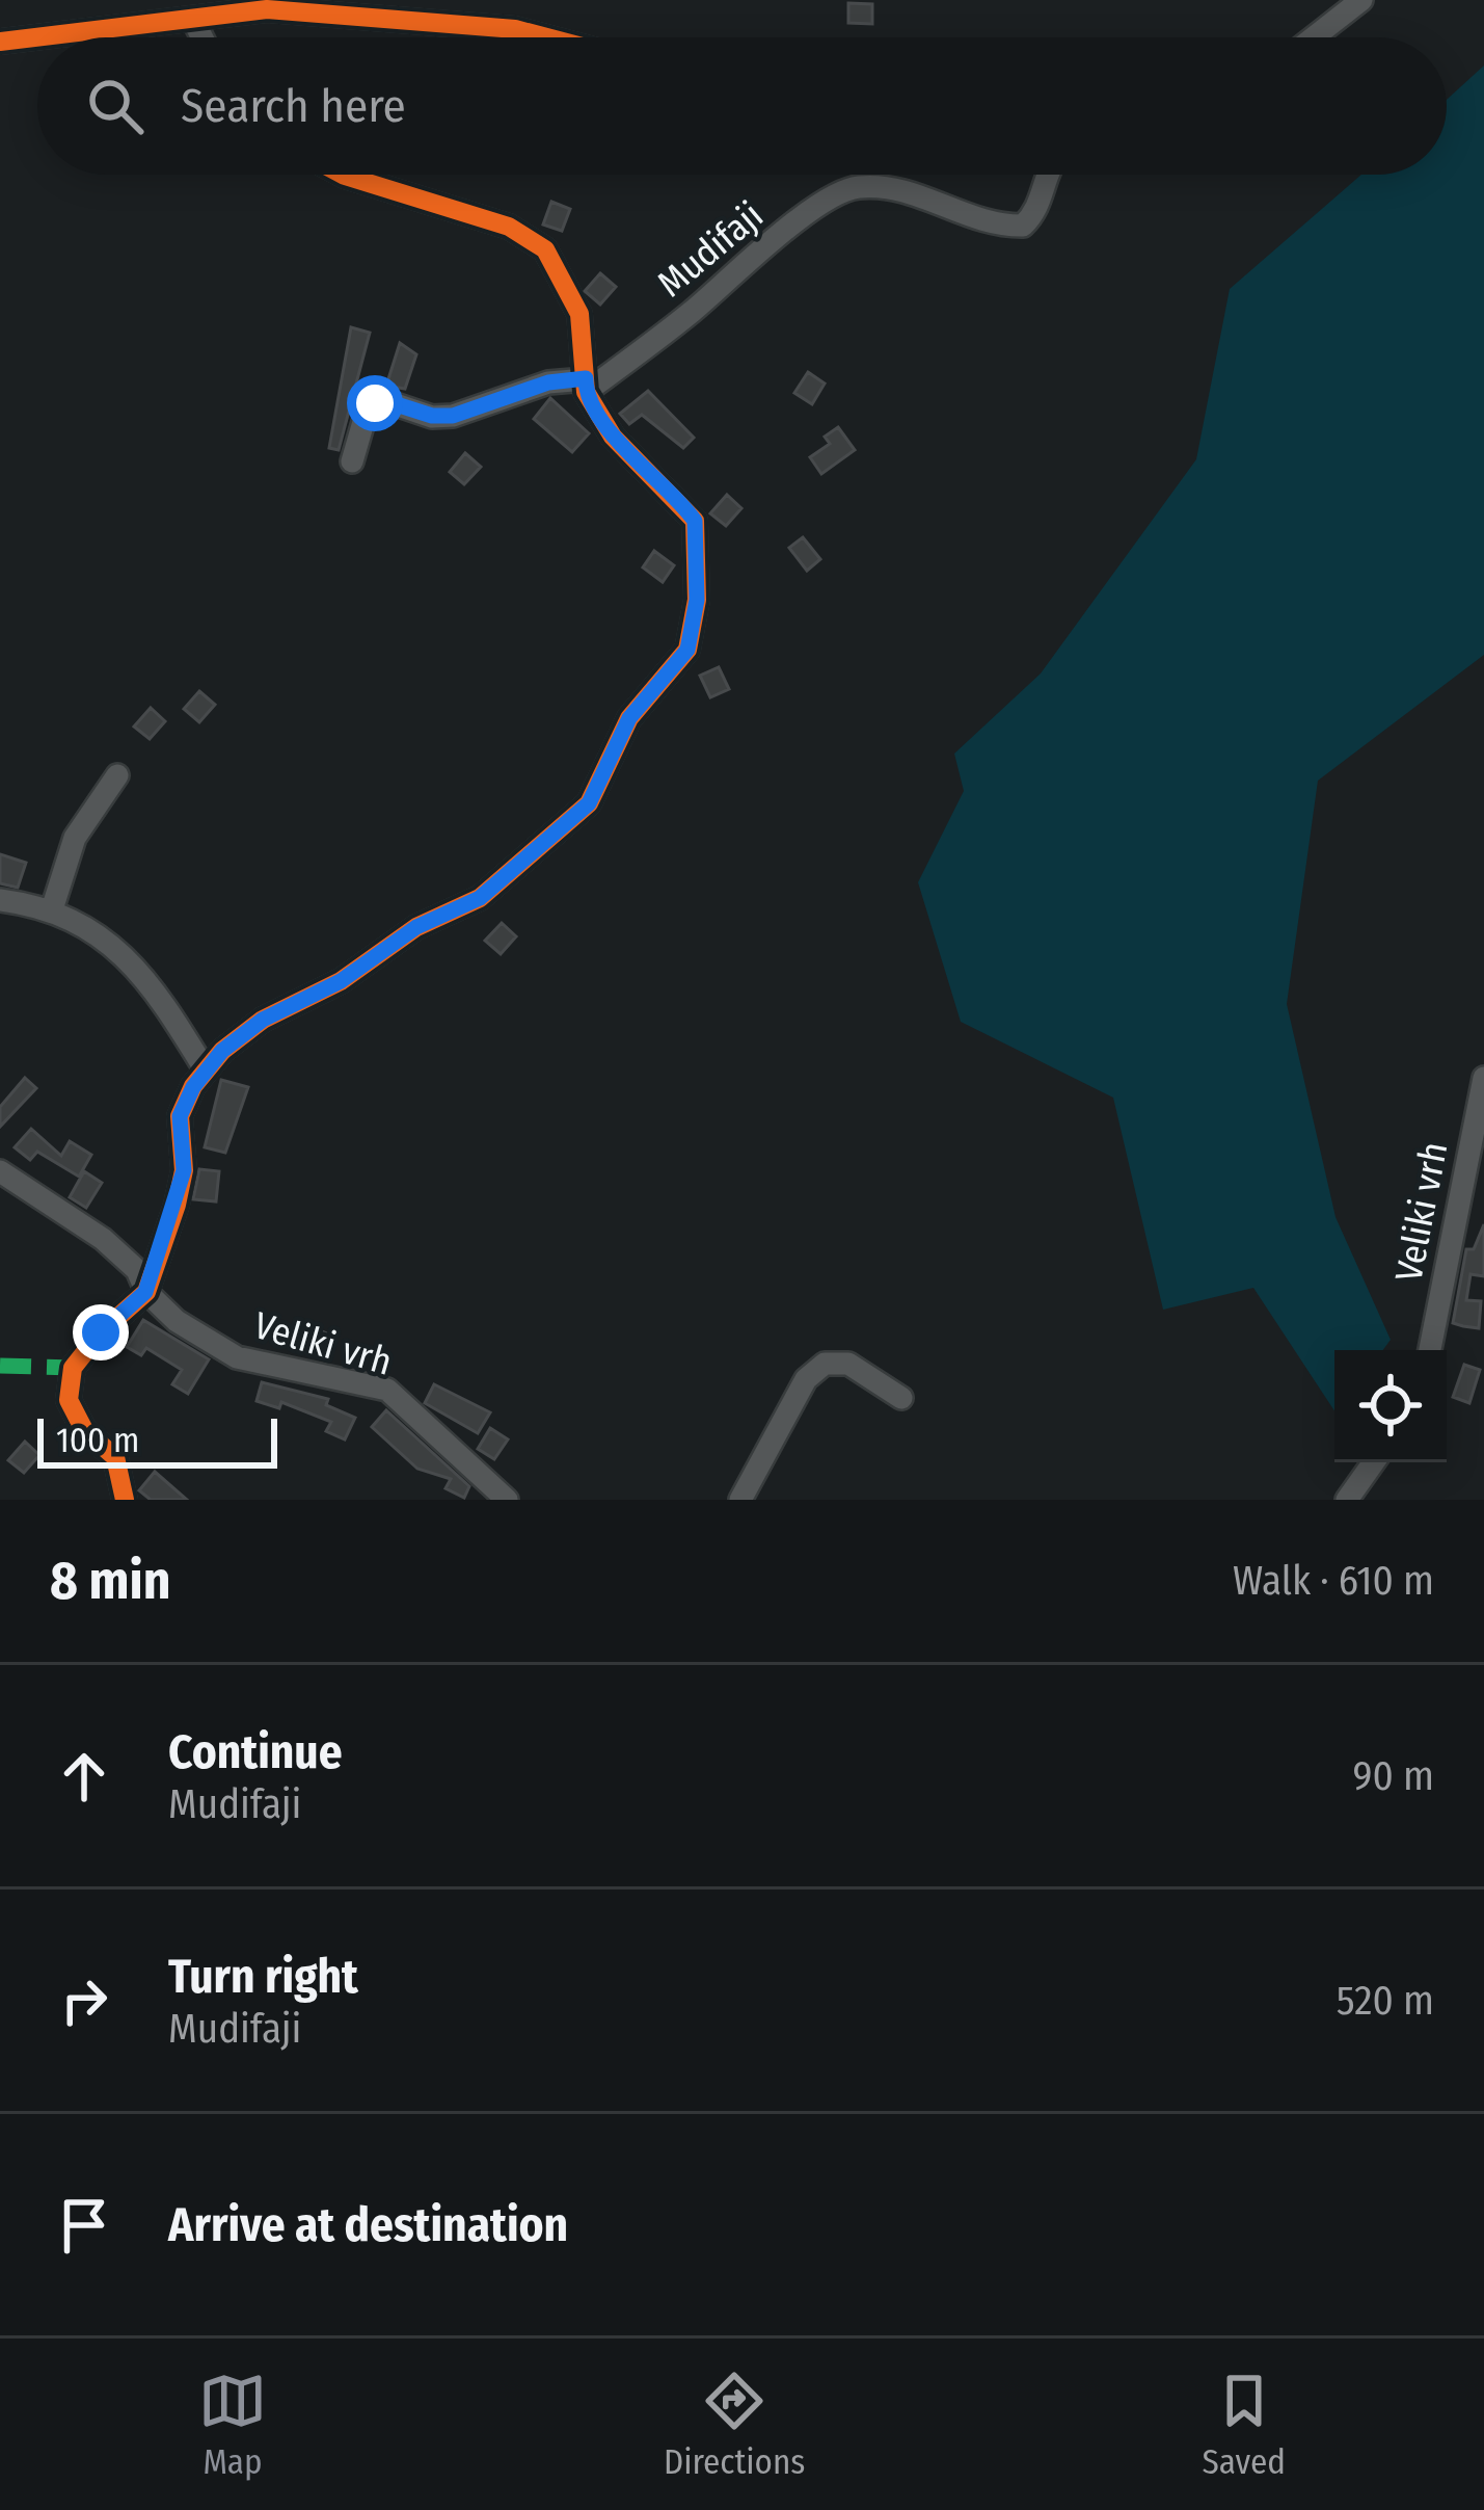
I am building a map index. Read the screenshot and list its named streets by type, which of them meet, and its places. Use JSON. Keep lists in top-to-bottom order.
{
  "streets": {
    "street": ["Mudifaji", "Veliki vrh"]
  },
  "scale_bar": "100 m",
  "page": {
    "search": "Search here",
    "scale": "100 m",
    "heading": ["8 min", "Walk · 610 m"],
    "list": [
      ["Continue", "Mudifaji", "90 m"],
      ["Turn right", "Mudifaji", "520 m"],
      "Arrive at destination"
    ],
    "nav": ["Map", "Directions", "Saved"]
  }
}
